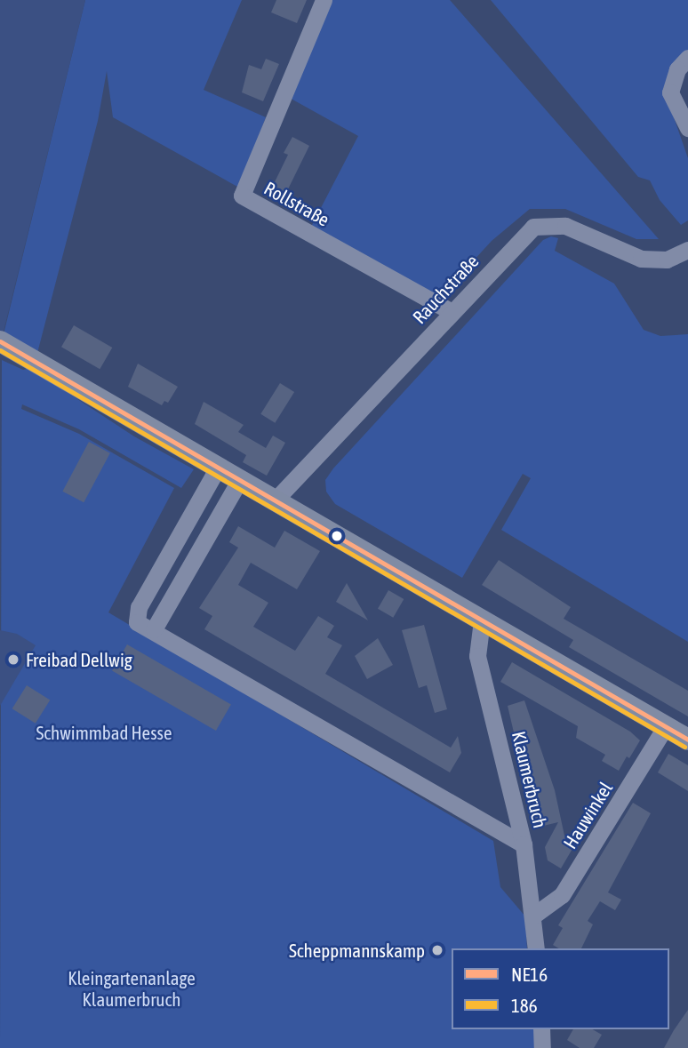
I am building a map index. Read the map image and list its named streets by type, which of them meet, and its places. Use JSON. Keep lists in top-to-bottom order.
{
  "streets": {
    "street": [
      "Rollstraße",
      "Rauchstraße",
      "Klaumerbruch",
      "Hauwinkel"
    ]
  },
  "crossings": [
    ["Rollstraße", "Rauchstraße"],
    ["Klaumerbruch", "Hauwinkel"]
  ],
  "parks": ["Schwimmbad Hesse", "Kleingartenanlage Klaumerbruch"],
  "places": ["Freibad Dellwig", "Scheppmannskamp"],
  "lines": ["transit line NE16", "transit line 186"],
  "legend": ["NE16", "186"]
}
